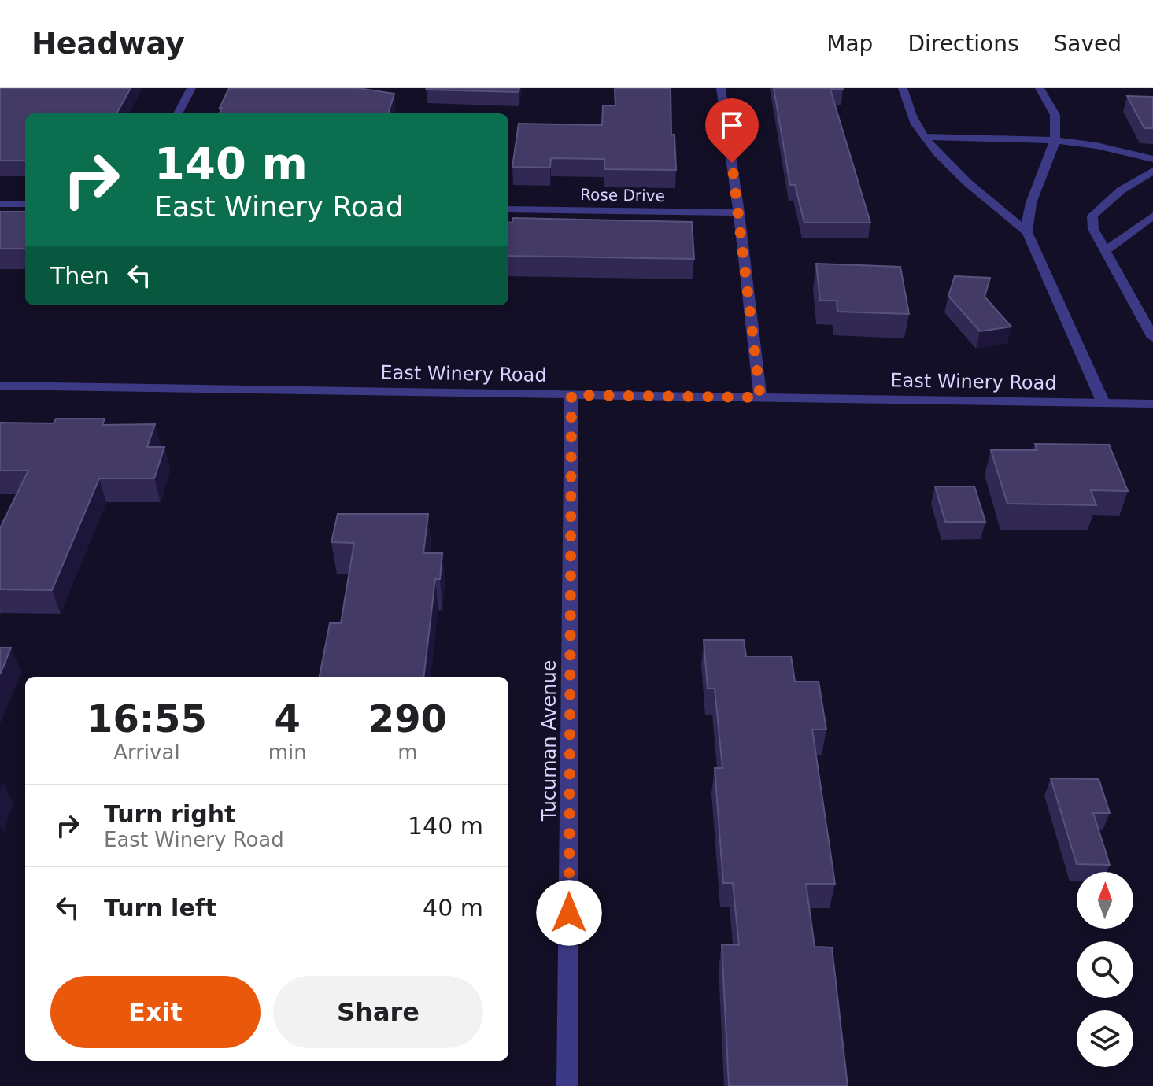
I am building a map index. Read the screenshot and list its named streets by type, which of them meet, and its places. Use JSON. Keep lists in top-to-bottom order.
{
  "streets": {
    "street": ["Rose Drive", "East Winery Road", "Tucuman Avenue"]
  },
  "crossings": [
    ["East Winery Road", "Tucuman Avenue"]
  ],
  "north": "top",
  "page": {
    "header": "Headway",
    "nav": ["Map", "Directions", "Saved"],
    "turn": ["140 m", "East Winery Road"],
    "then": "Then",
    "eta": [
      "16:55",
      "Arrival",
      "4",
      "min",
      "290",
      "m"
    ],
    "list": [
      {
        "name": "Turn right",
        "note": "East Winery Road",
        "value": "140 m"
      },
      {
        "name": "Turn left",
        "value": "40 m"
      }
    ],
    "buttons": ["Exit", "Share"]
  }
}
